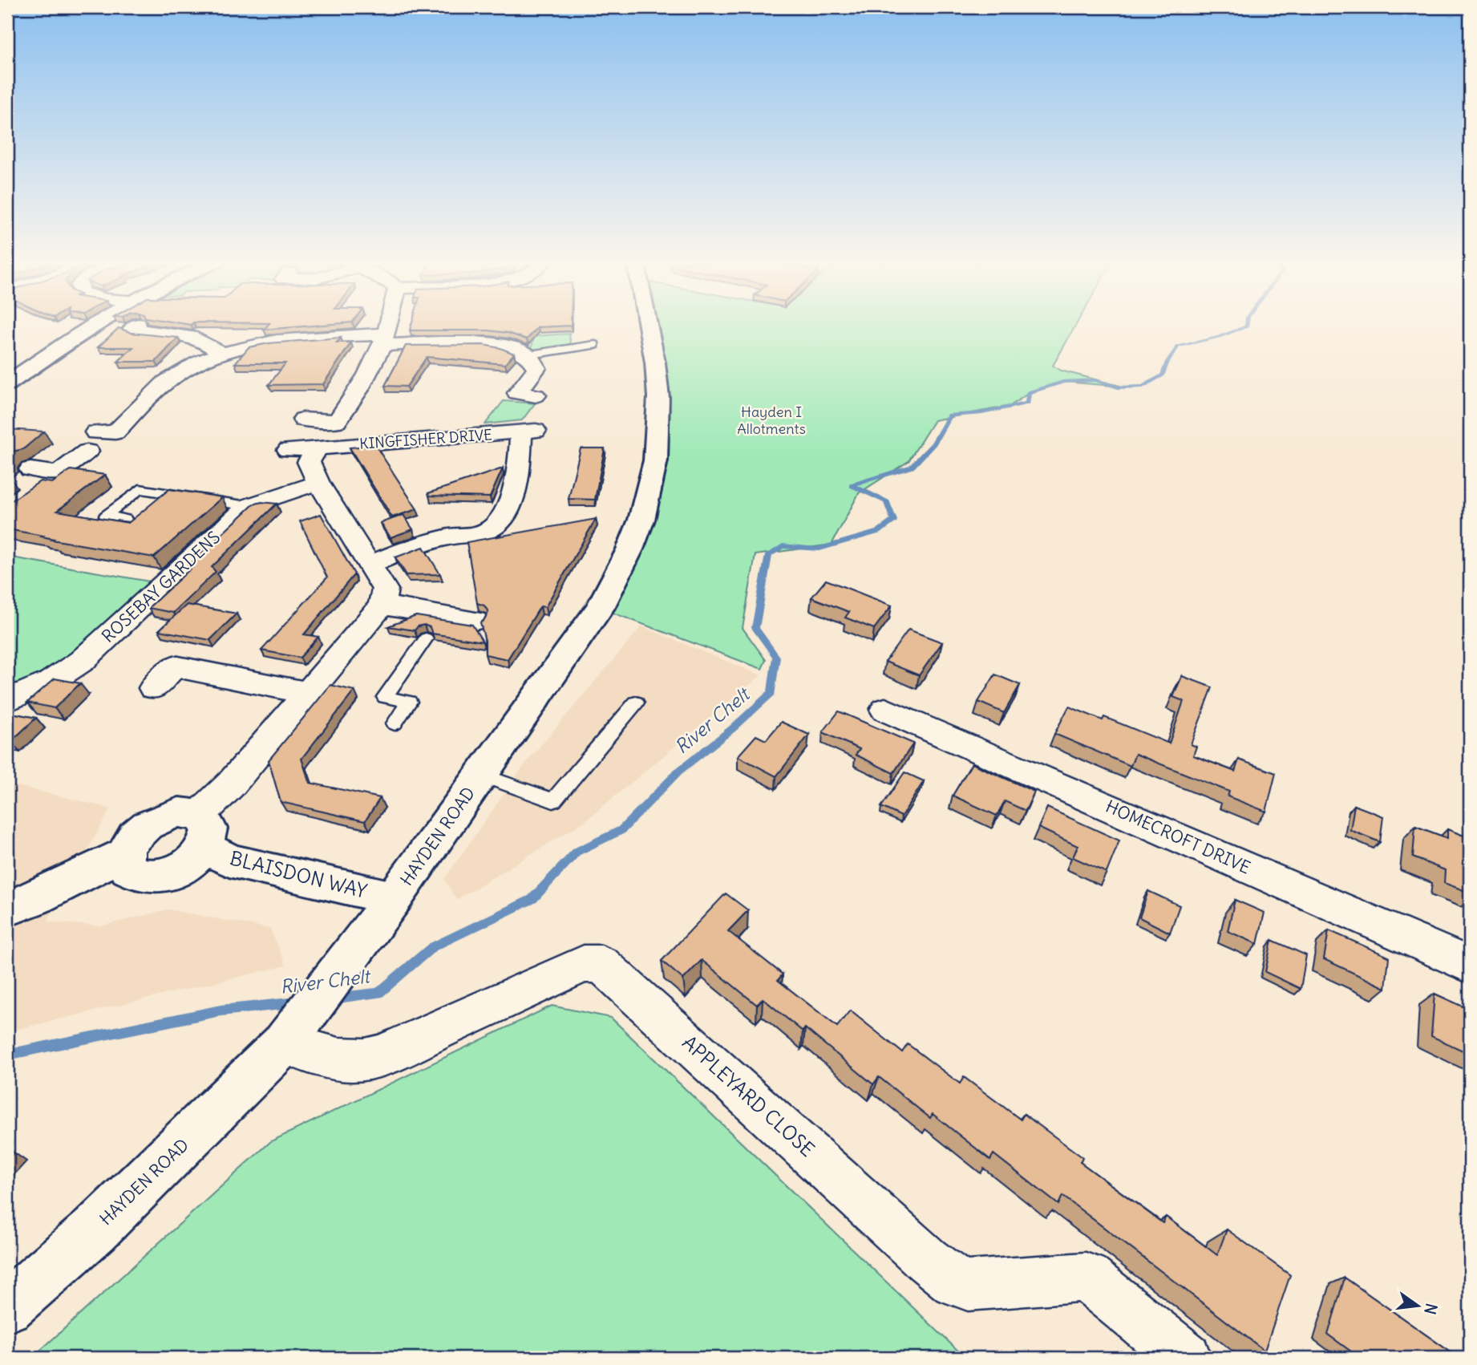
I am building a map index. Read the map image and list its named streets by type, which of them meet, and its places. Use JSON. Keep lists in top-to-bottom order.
{
  "streets": {
    "main road": ["HAYDEN ROAD", "BLAISDON WAY"],
    "street": [
      "KINGFISHER DRIVE",
      "ROSEBAY GARDENS",
      "HOMECROFT DRIVE",
      "APPLEYARD CLOSE"
    ]
  },
  "crossings": [
    ["HAYDEN ROAD", "BLAISDON WAY"],
    ["HAYDEN ROAD", "APPLEYARD CLOSE"]
  ],
  "water": ["River Chelt"],
  "parks": ["Hayden I Allotments"],
  "north": "right"
}
